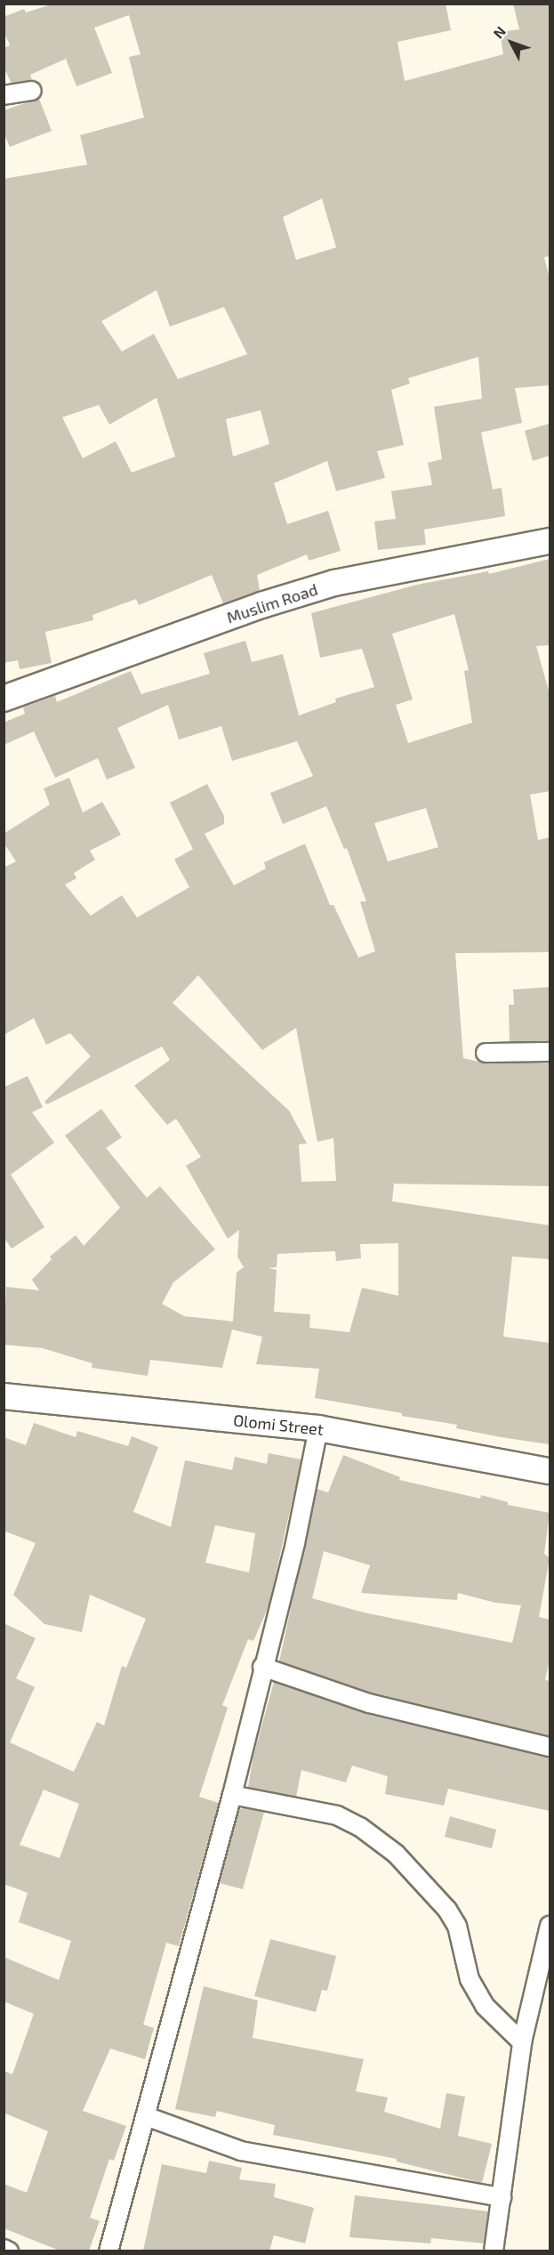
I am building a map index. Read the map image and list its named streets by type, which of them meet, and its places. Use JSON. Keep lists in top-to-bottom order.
{
  "streets": {
    "street": ["Muslim Road", "Olomi Street"]
  },
  "north": "top left"
}
